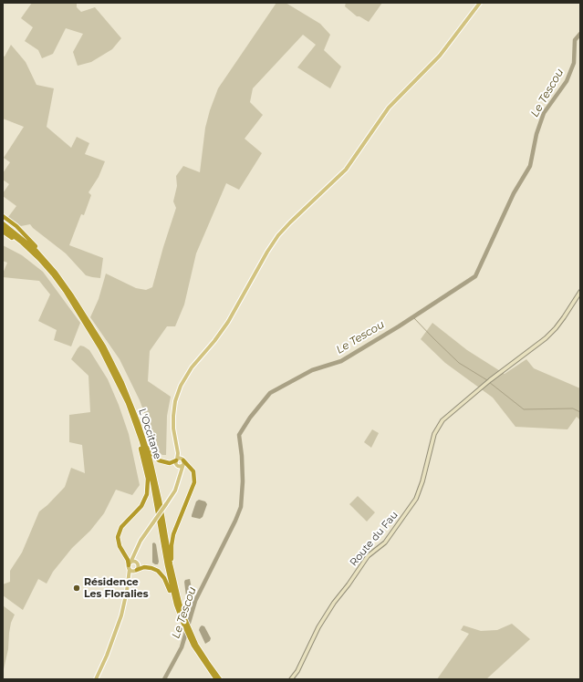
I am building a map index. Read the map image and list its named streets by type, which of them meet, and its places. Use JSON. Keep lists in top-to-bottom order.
{
  "streets": {
    "highway": ["L'Occitane"],
    "street": ["Route du Fau"]
  },
  "water": ["Le Tescou"],
  "places": ["Résidence Les Floralies"]
}
